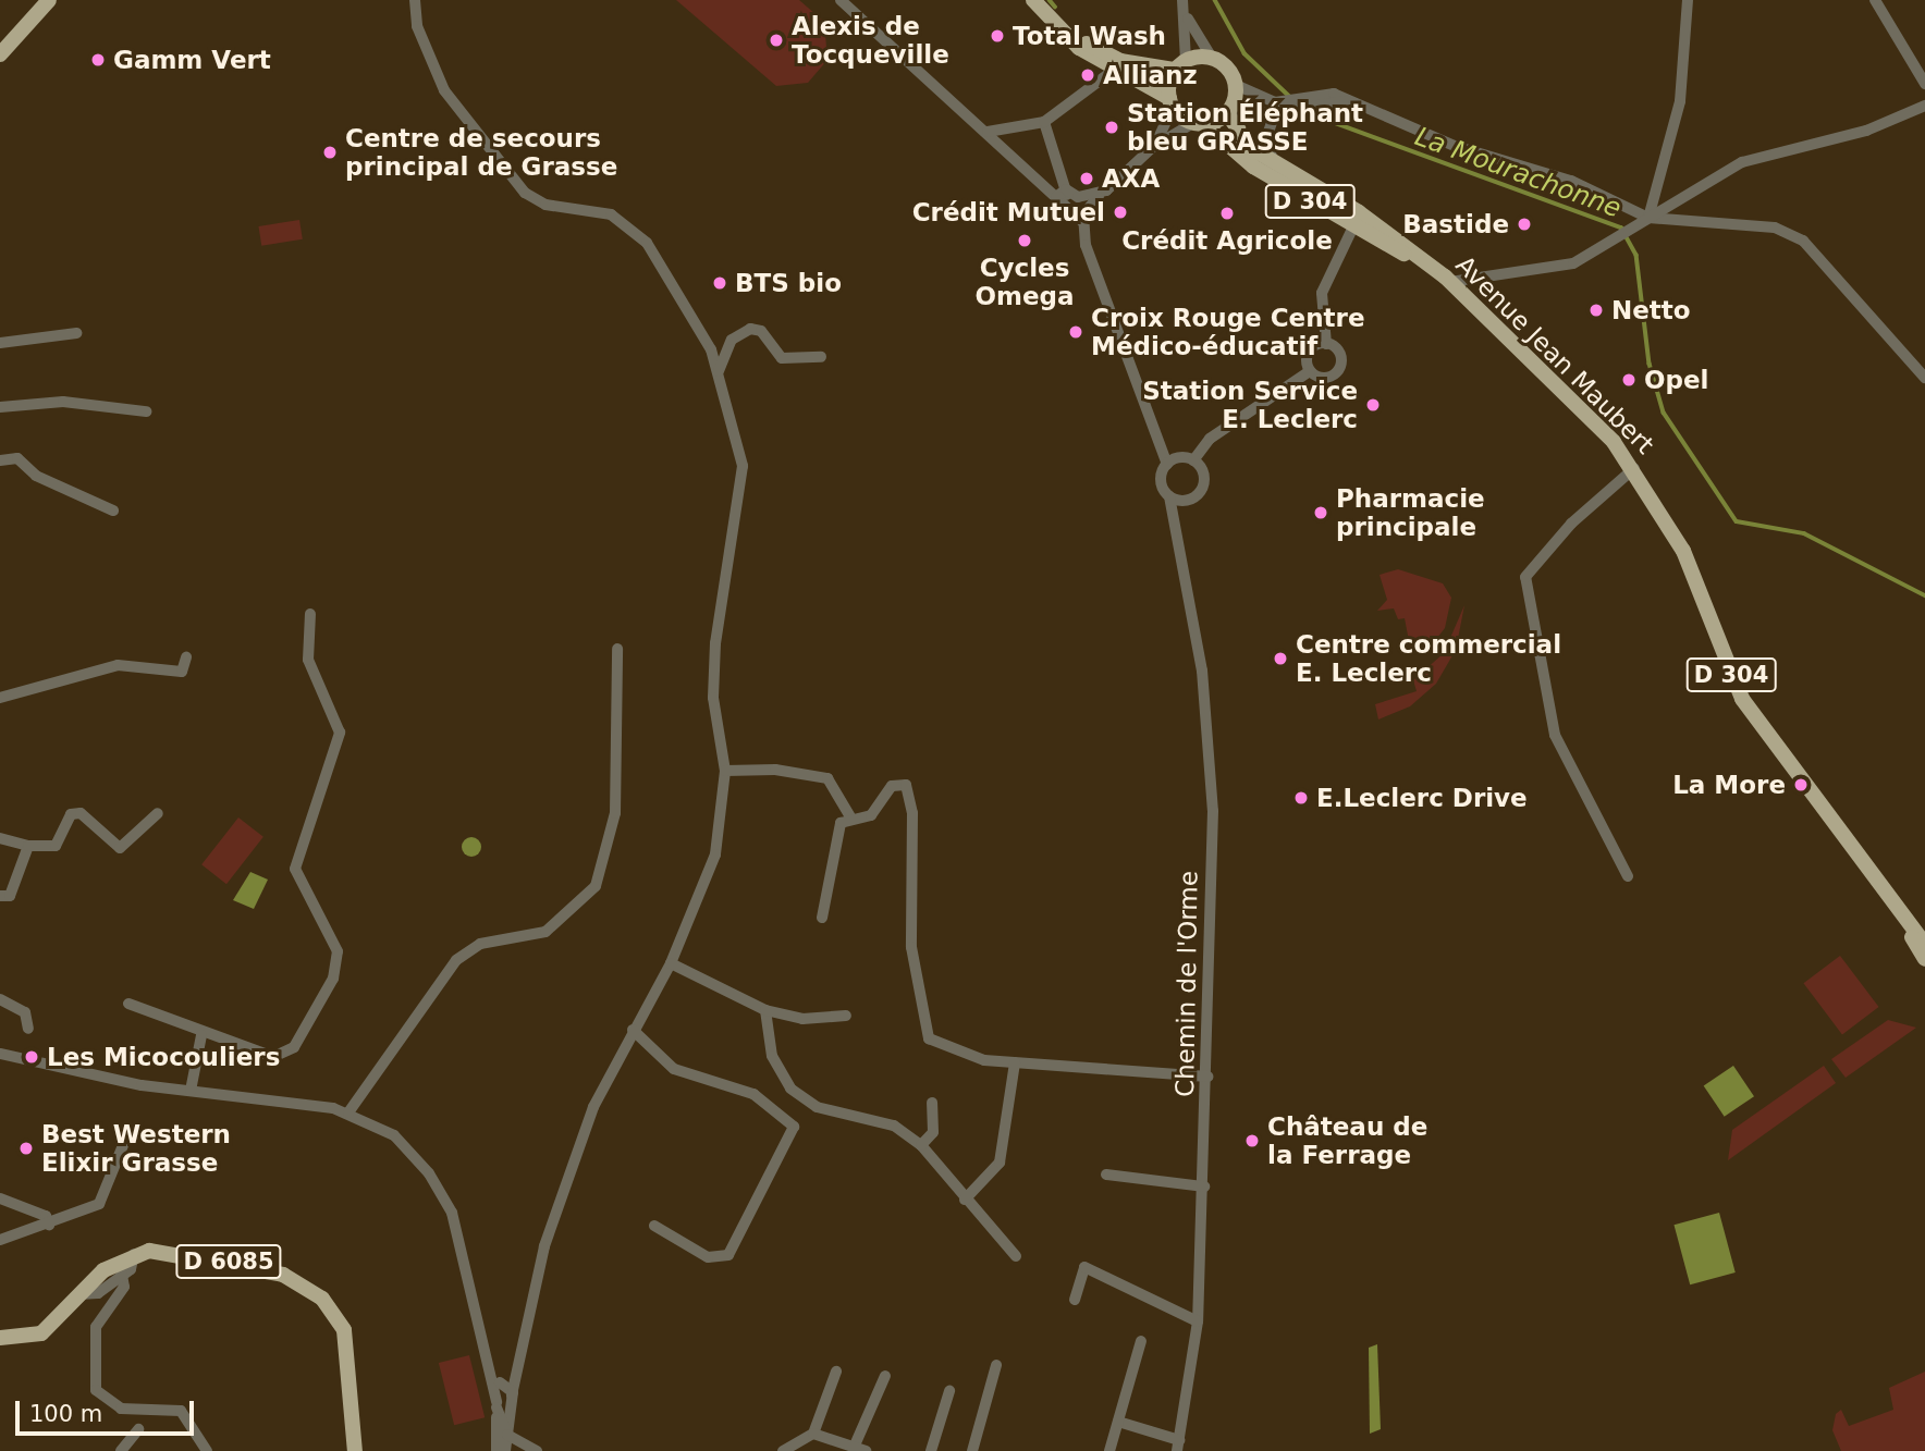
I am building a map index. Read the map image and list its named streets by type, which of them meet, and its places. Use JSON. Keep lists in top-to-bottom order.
{
  "streets": {
    "main road": ["D 304", "Avenue Jean Maubert", "D 6085"],
    "street": ["Chemin de l'Orme"]
  },
  "water": ["La Mourachonne"],
  "places": [
    "Total Wash",
    "Alexis de Tocqueville",
    "Gamm Vert",
    "Allianz",
    "Station Éléphant bleu GRASSE",
    "Centre de secours principal de Grasse",
    "AXA",
    "Crédit Mutuel",
    "Crédit Agricole",
    "Bastide",
    "Cycles Omega",
    "BTS bio",
    "Netto",
    "Croix Rouge Centre Médico-éducatif",
    "Opel",
    "Station Service E. Leclerc",
    "Pharmacie principale",
    "Centre commercial E. Leclerc",
    "La More",
    "E.Leclerc Drive",
    "Les Micocouliers",
    "Château de la Ferrage",
    "Best Western Elixir Grasse"
  ],
  "scale_bar": "100 m"
}
